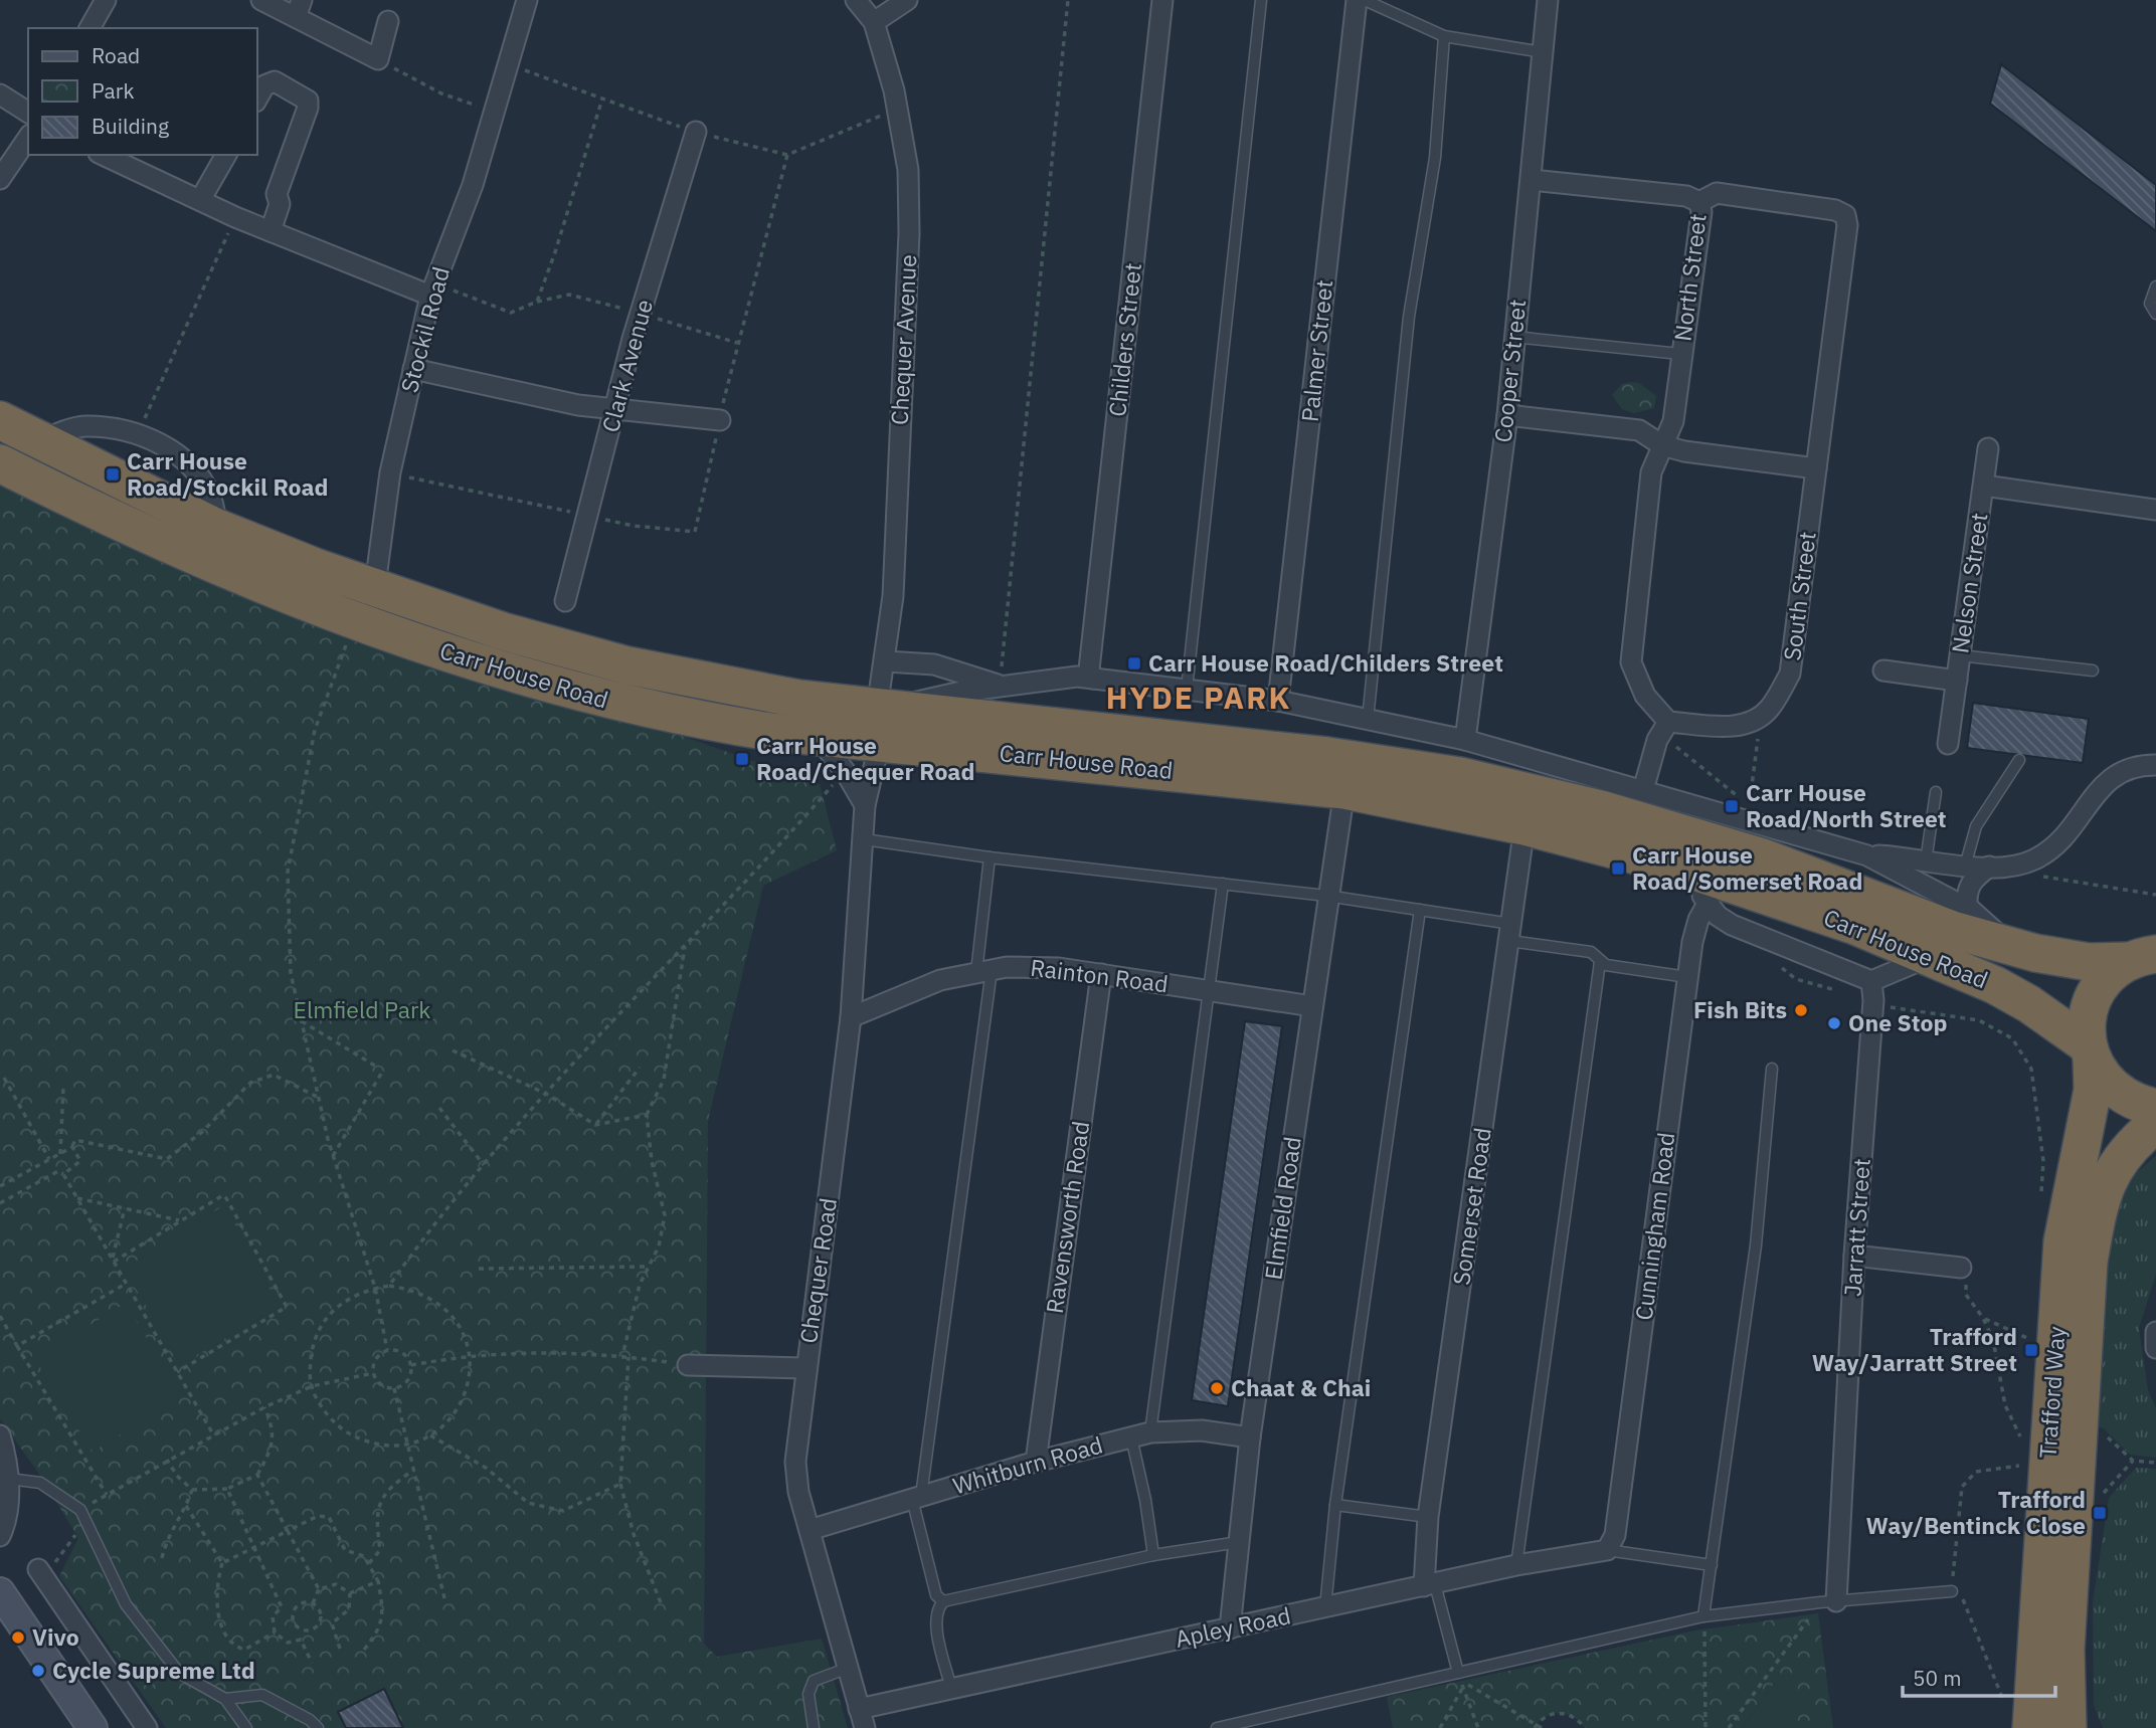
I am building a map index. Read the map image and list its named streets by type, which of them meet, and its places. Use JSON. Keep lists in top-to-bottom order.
{
  "streets": {
    "highway": ["Carr House Road", "Trafford Way"],
    "street": [
      "North Street",
      "Stockil Road",
      "Chequer Avenue",
      "Childers Street",
      "Palmer Street",
      "Clark Avenue",
      "Cooper Street",
      "Nelson Street",
      "South Street",
      "Rainton Road",
      "Somerset Road",
      "Elmfield Road",
      "Ravensworth Road",
      "Cunningham Road",
      "Jarratt Street",
      "Chequer Road",
      "Whitburn Road",
      "Apley Road"
    ]
  },
  "crossings": [
    ["North Street", "Cooper Street"],
    ["North Street", "South Street"],
    ["Stockil Road", "Carr House Road"],
    ["Chequer Avenue", "Carr House Road"],
    ["Carr House Road", "Somerset Road"],
    ["Carr House Road", "Elmfield Road"],
    ["Carr House Road", "Chequer Road"],
    ["Carr House Road", "Trafford Way"],
    ["Rainton Road", "Elmfield Road"],
    ["Rainton Road", "Ravensworth Road"],
    ["Rainton Road", "Chequer Road"],
    ["Somerset Road", "Apley Road"],
    ["Elmfield Road", "Whitburn Road"],
    ["Elmfield Road", "Apley Road"],
    ["Ravensworth Road", "Whitburn Road"],
    ["Cunningham Road", "Apley Road"],
    ["Chequer Road", "Whitburn Road"],
    ["Chequer Road", "Apley Road"]
  ],
  "districts": ["HYDE PARK"],
  "parks": ["Elmfield Park"],
  "places": {
    "transit": [
      "Carr House Road/Stockil Road",
      "Carr House Road/Childers Street",
      "Carr House Road/Chequer Road",
      "Carr House Road/North Street",
      "Carr House Road/Somerset Road",
      "Trafford Way/Jarratt Street",
      "Trafford Way/Bentinck Close"
    ],
    "other": [
      "Fish Bits",
      "One Stop",
      "Chaat & Chai",
      "Vivo",
      "Cycle Supreme Ltd"
    ]
  },
  "legend": ["Road", "Park", "Building"],
  "scale_bar": "50 m"
}
